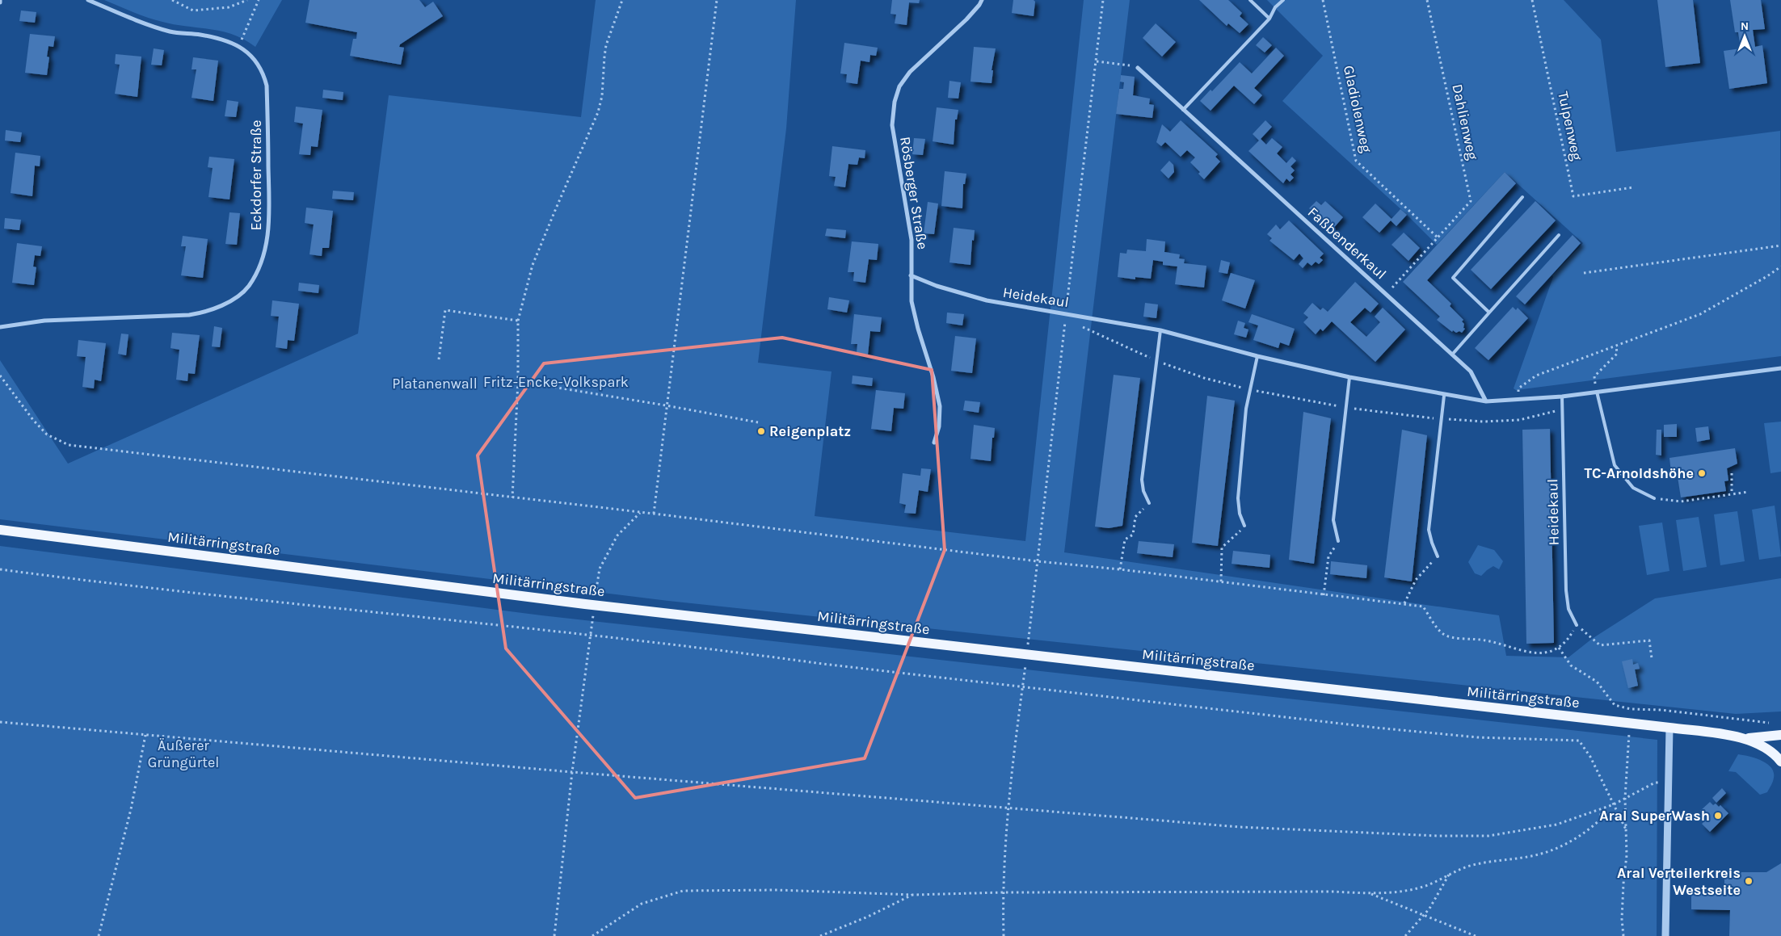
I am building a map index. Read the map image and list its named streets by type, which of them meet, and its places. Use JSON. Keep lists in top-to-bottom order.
{
  "streets": {
    "main road": ["Militärringstraße"],
    "street": [
      "Eckdorfer Straße",
      "Rösberger Straße",
      "Faßbenderkaul",
      "Heidekaul"
    ],
    "path": ["Gladiolenweg", "Dahlienweg", "Tulpenweg"]
  },
  "crossings": [
    ["Gladiolenweg", "Dahlienweg"],
    ["Rösberger Straße", "Heidekaul"],
    ["Faßbenderkaul", "Heidekaul"]
  ],
  "parks": ["Fritz-Encke-Volkspark", "Platanenwall", "Äußerer Grüngürtel"],
  "places": [
    "Reigenplatz",
    "TC-Arnoldshöhe",
    "Aral SuperWash",
    "Aral Verteilerkreis Westseite"
  ],
  "north": "top"
}
